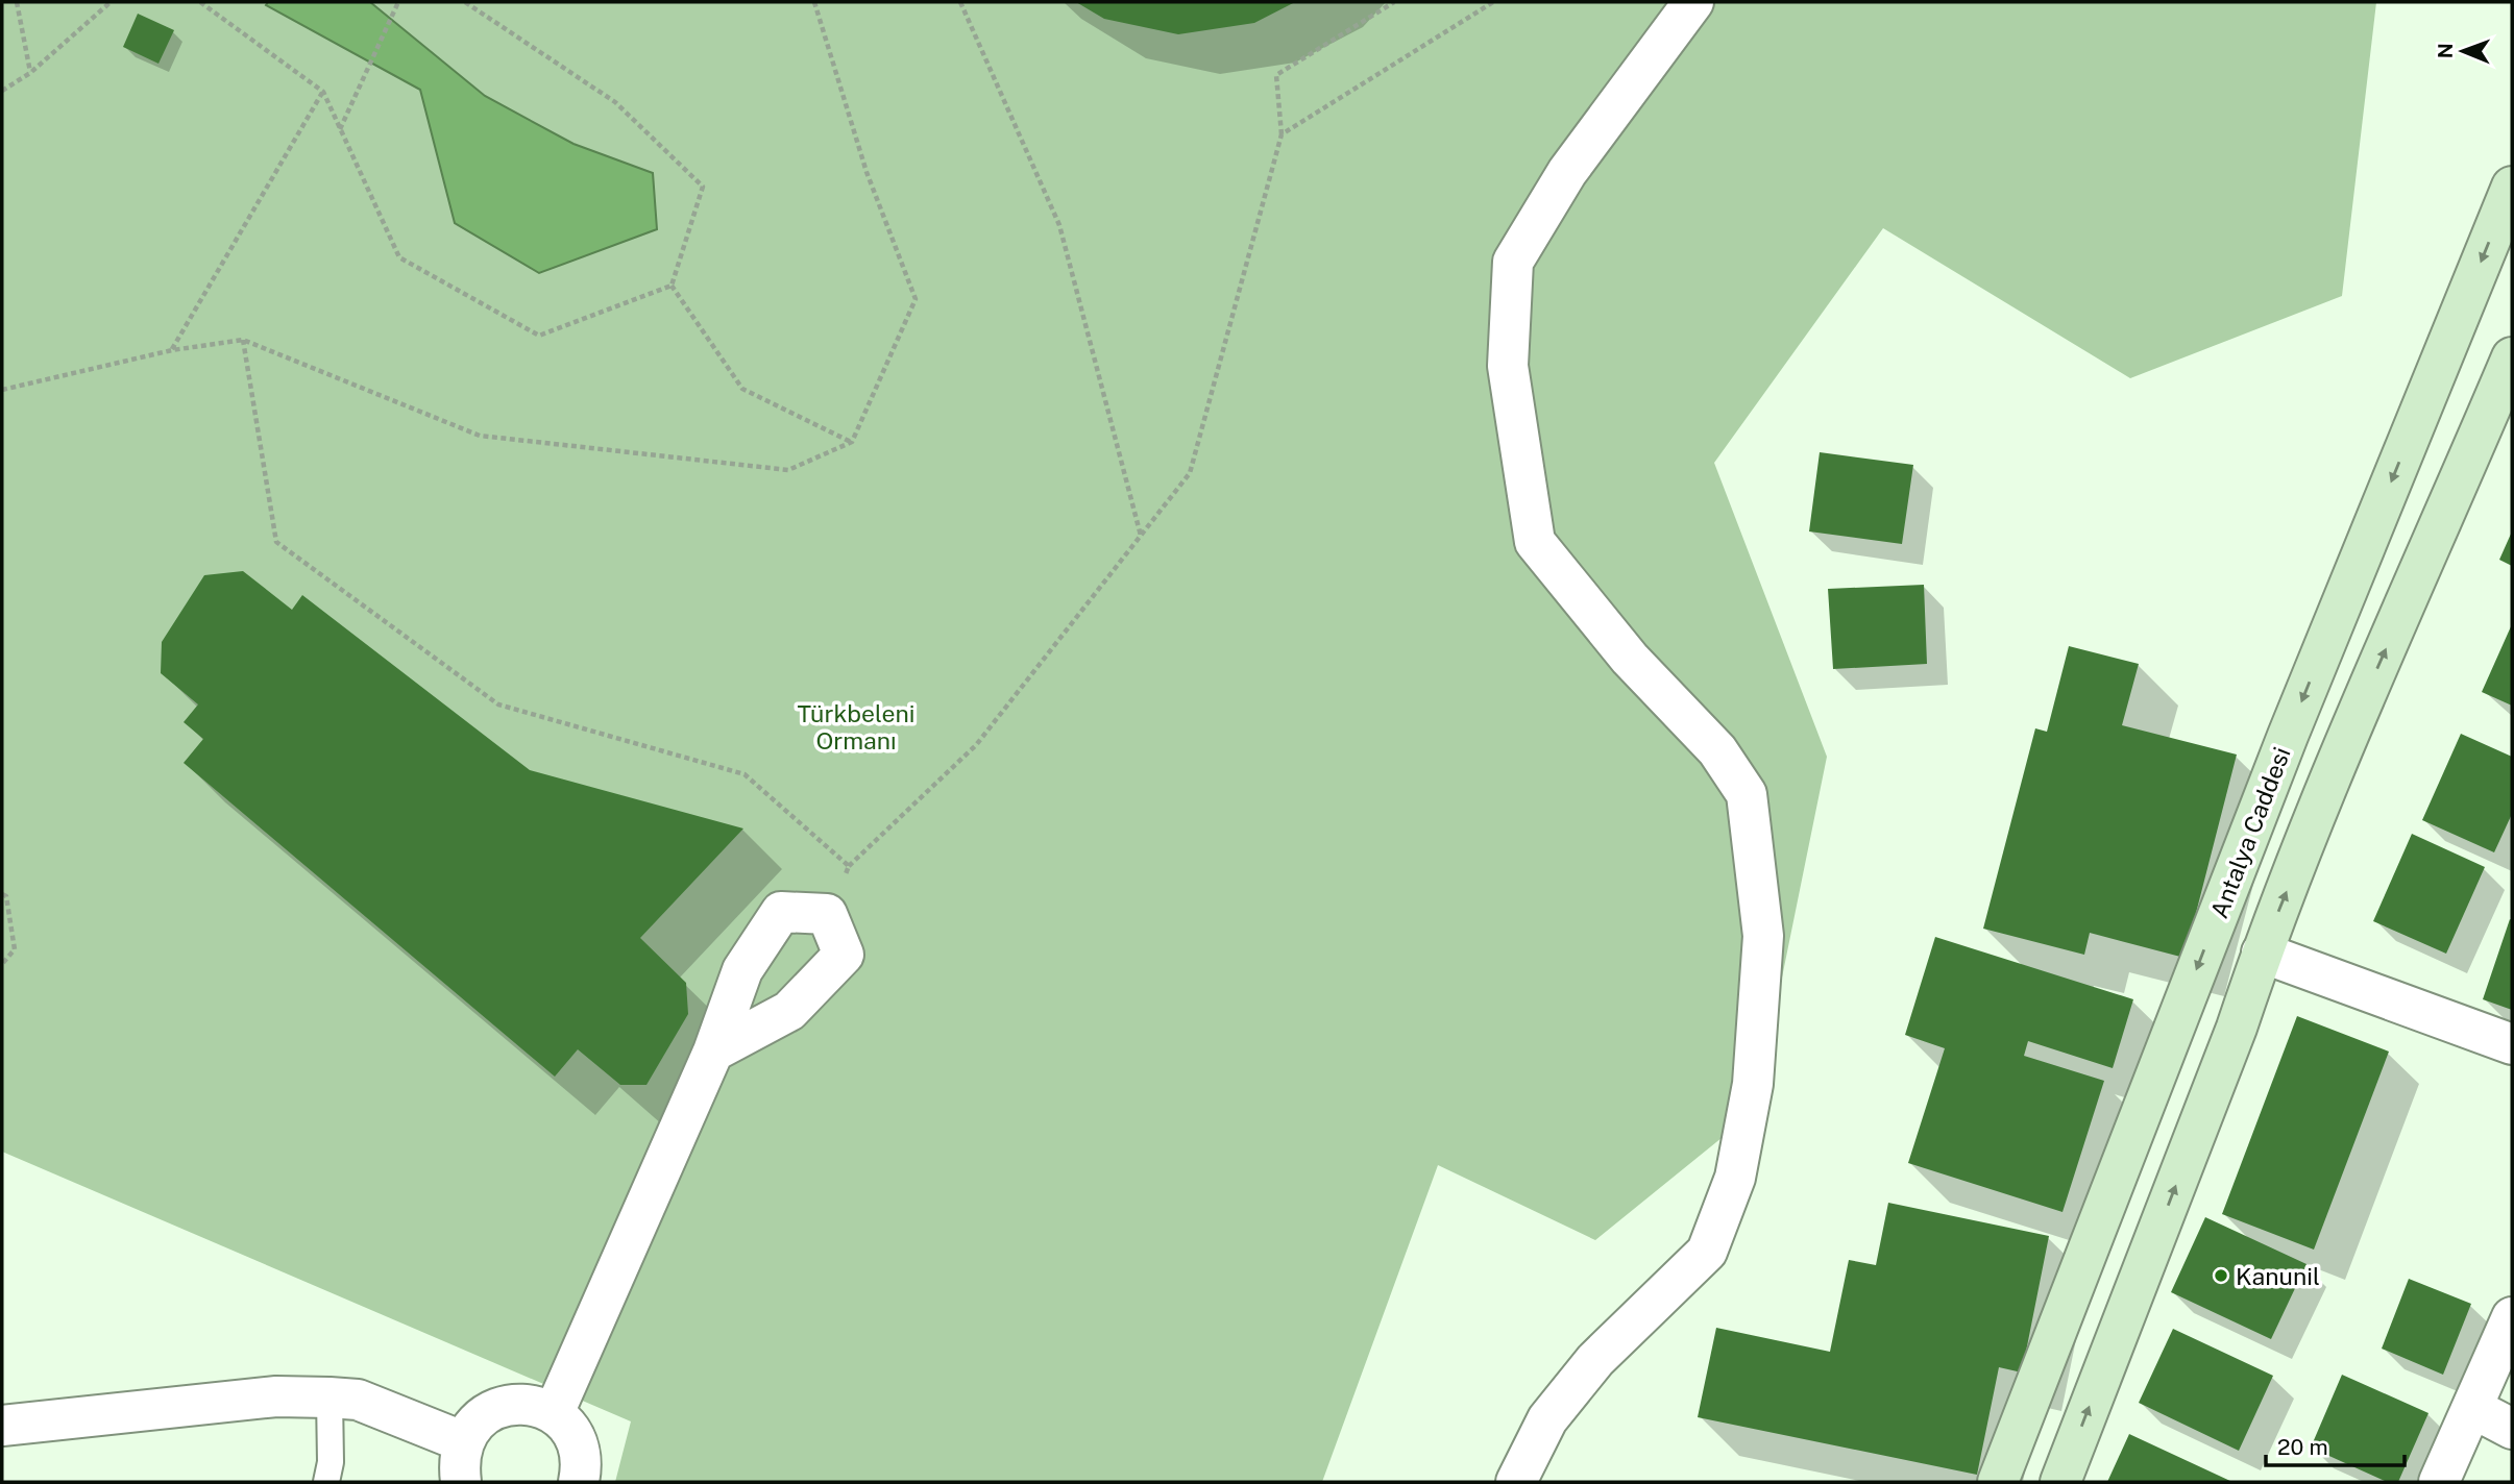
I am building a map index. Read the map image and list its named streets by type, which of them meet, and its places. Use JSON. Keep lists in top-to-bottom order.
{
  "streets": {
    "main road": ["Antalya Caddesi"]
  },
  "parks": ["Türkbeleni Ormanı"],
  "places": ["Kanunil"],
  "scale_bar": "20 m",
  "north": "left"
}
